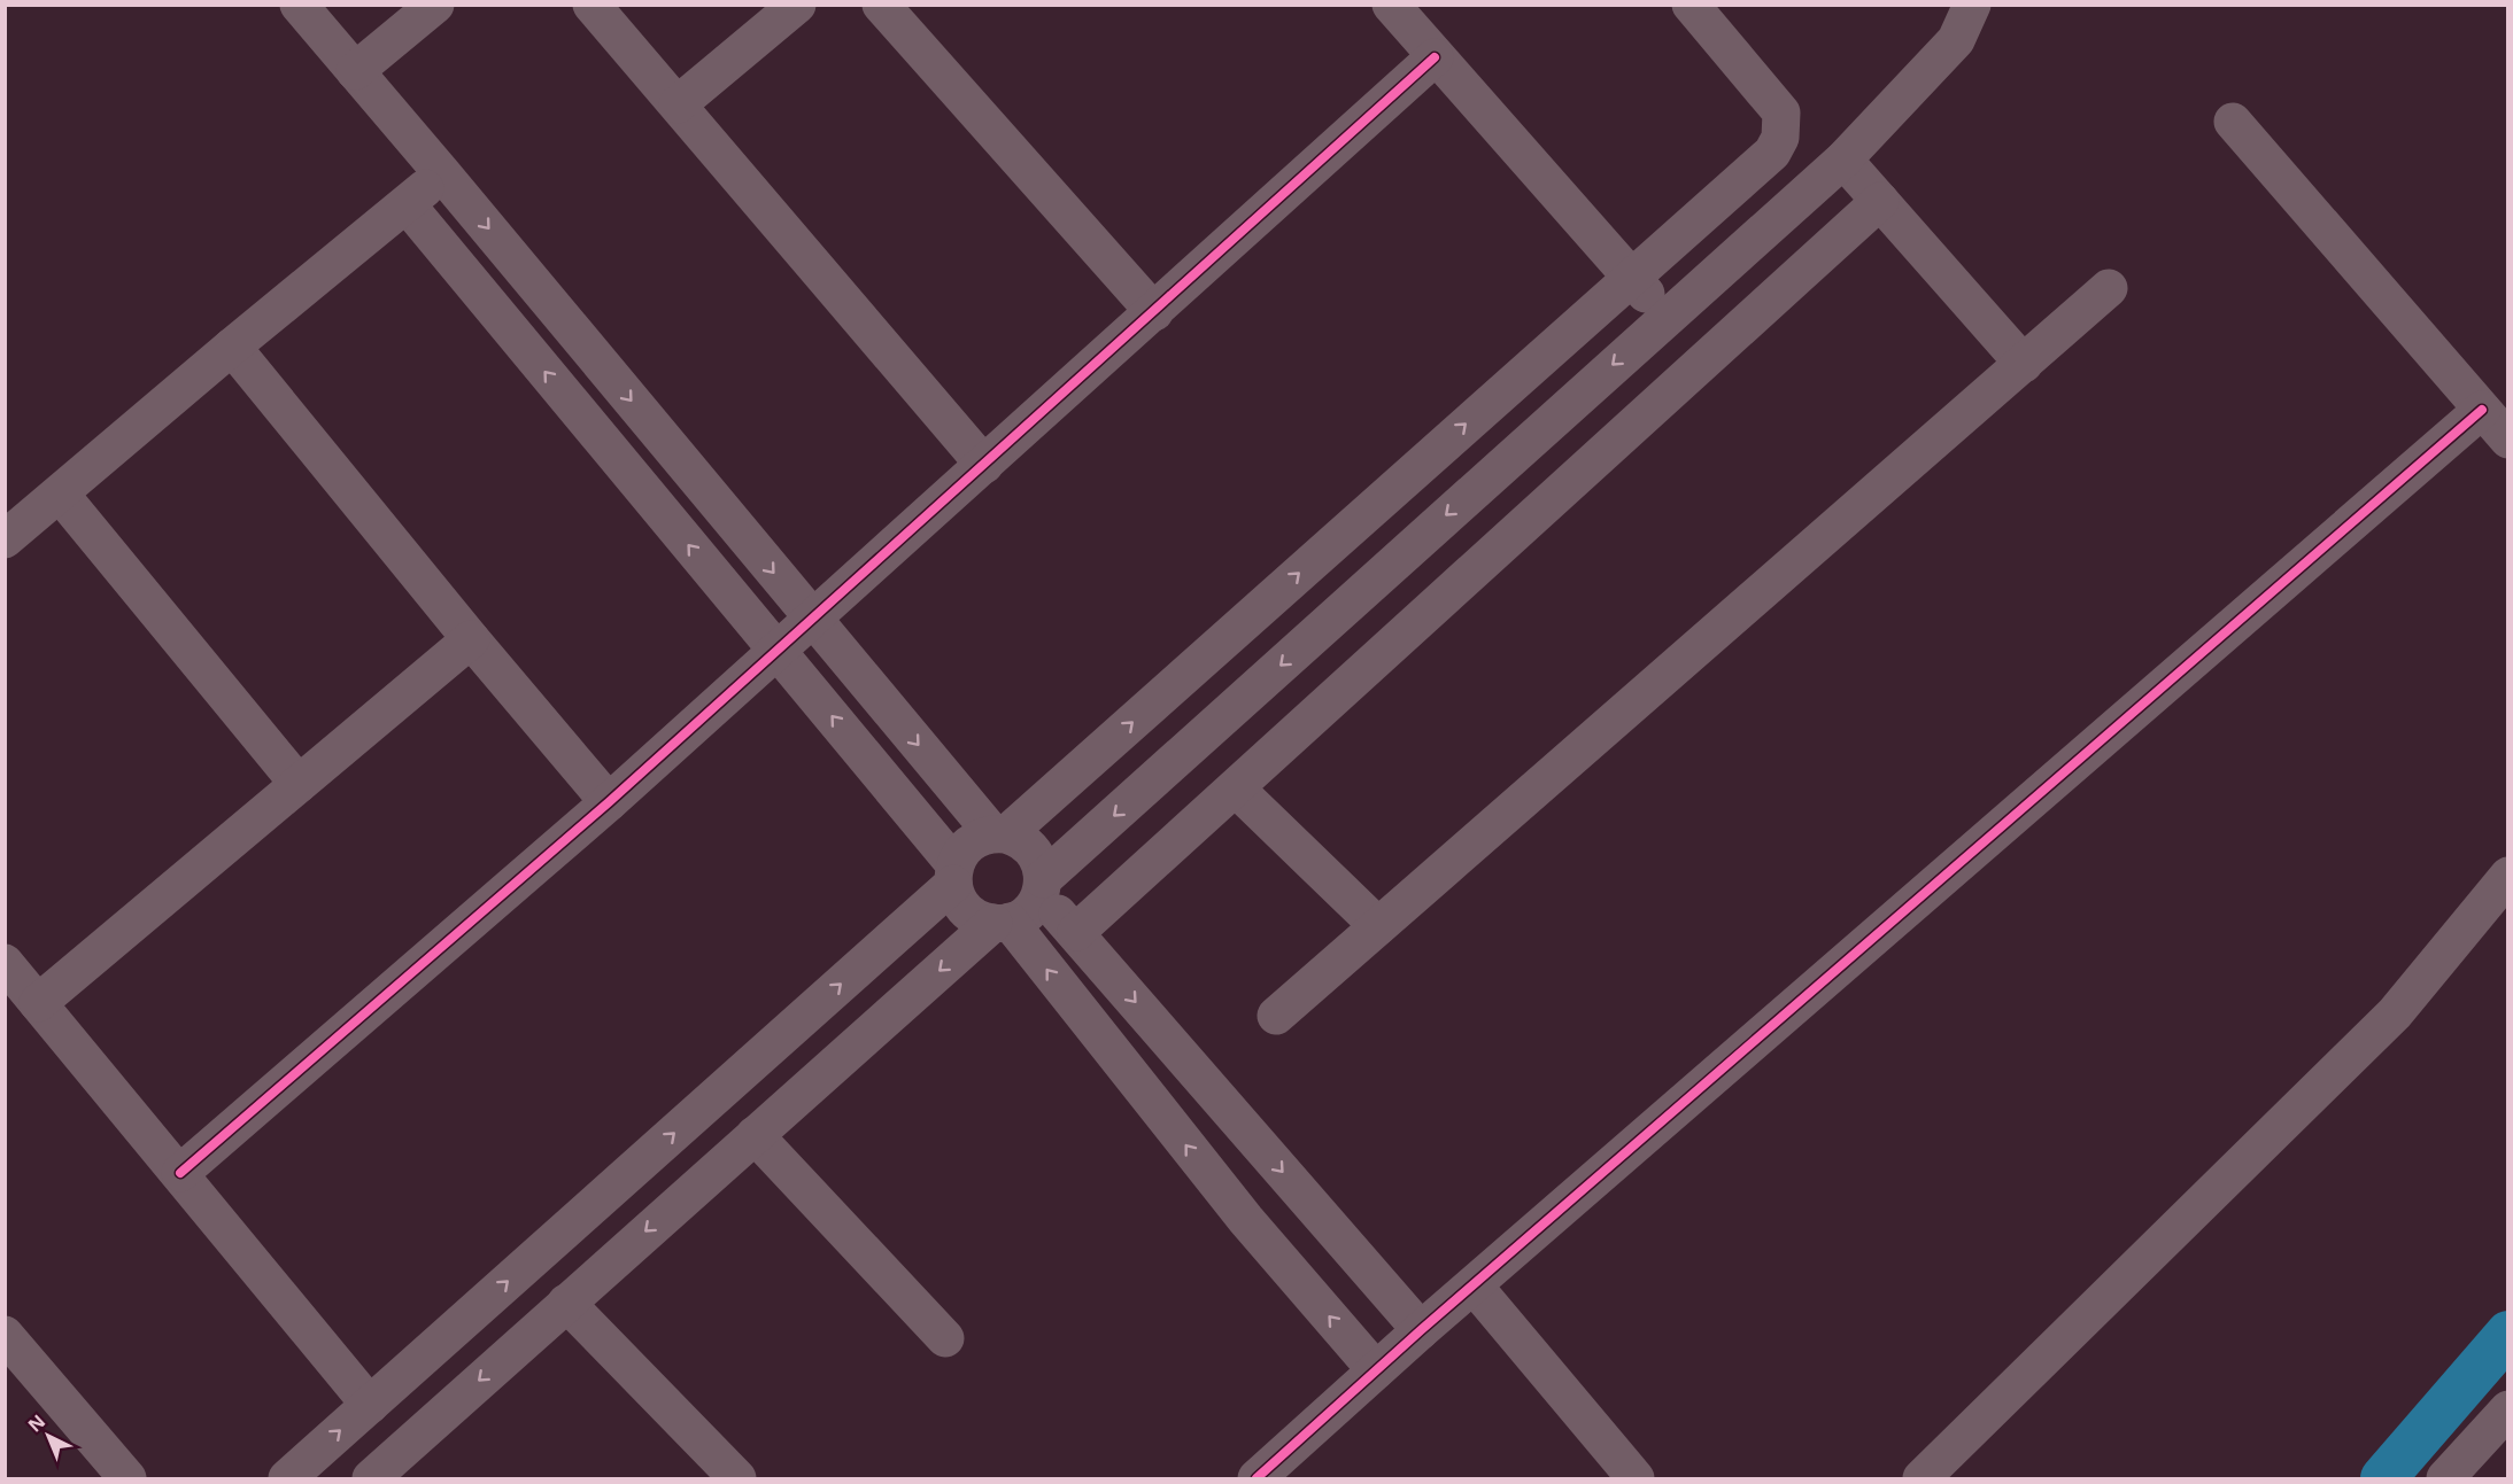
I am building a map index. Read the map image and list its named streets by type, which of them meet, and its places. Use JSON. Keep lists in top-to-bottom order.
{
  "north": "top left"
}
